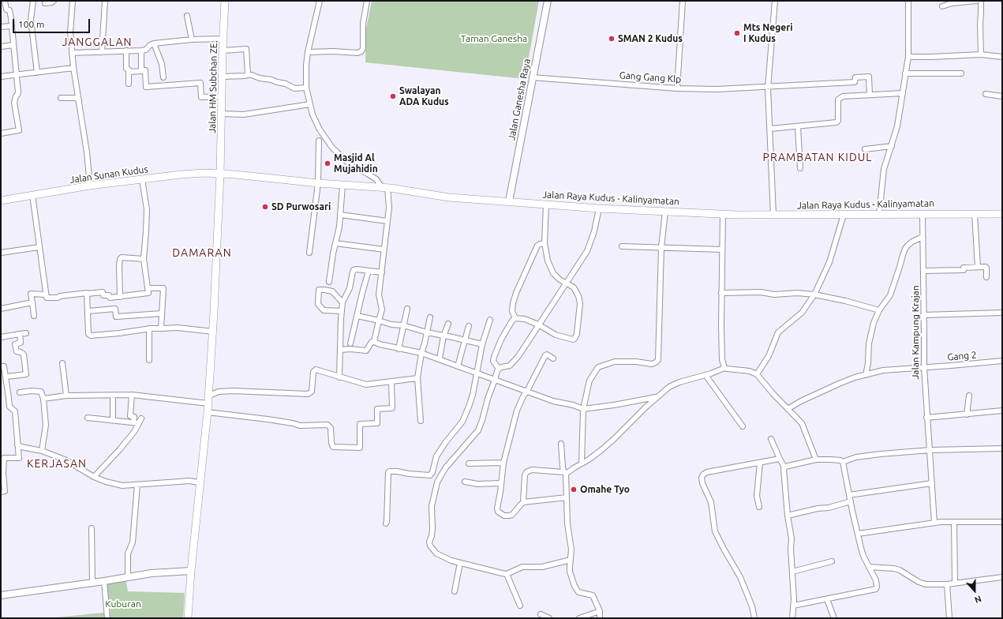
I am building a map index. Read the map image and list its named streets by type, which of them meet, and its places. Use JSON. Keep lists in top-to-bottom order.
{
  "streets": {
    "main road": ["Jalan HM Subchan ZE.", "Jalan Sunan Kudus", "Jalan Raya Kudus - Kalinyamatan"],
    "street": [
      "Gang Gang Klp",
      "Jalan Ganesha Raya",
      "Jalan Kampung Krajan",
      "Gang 2"
    ]
  },
  "crossings": [
    ["Gang Gang Klp", "Jalan Ganesha Raya"],
    ["Jalan HM Subchan ZE.", "Jalan Sunan Kudus"],
    ["Jalan HM Subchan ZE.", "Jalan Raya Kudus - Kalinyamatan"],
    ["Jalan Ganesha Raya", "Jalan Raya Kudus - Kalinyamatan"],
    ["Jalan Sunan Kudus", "Jalan Raya Kudus - Kalinyamatan"],
    ["Jalan Raya Kudus - Kalinyamatan", "Jalan Kampung Krajan"],
    ["Jalan Kampung Krajan", "Gang 2"]
  ],
  "districts": [
    "JANGGALAN",
    "PRAMBATAN KIDUL",
    "DAMARAN",
    "KERJASAN"
  ],
  "parks": ["Taman Ganesha", "Kuburan"],
  "places": [
    "Mts Negeri I Kudus",
    "SMAN 2 Kudus",
    "Swalayan ADA Kudus",
    "Masjid Al Mujahidin",
    "SD Purwosari",
    "Omahe Tyo"
  ],
  "scale_bar": "100 m",
  "north": "bottom"
}
